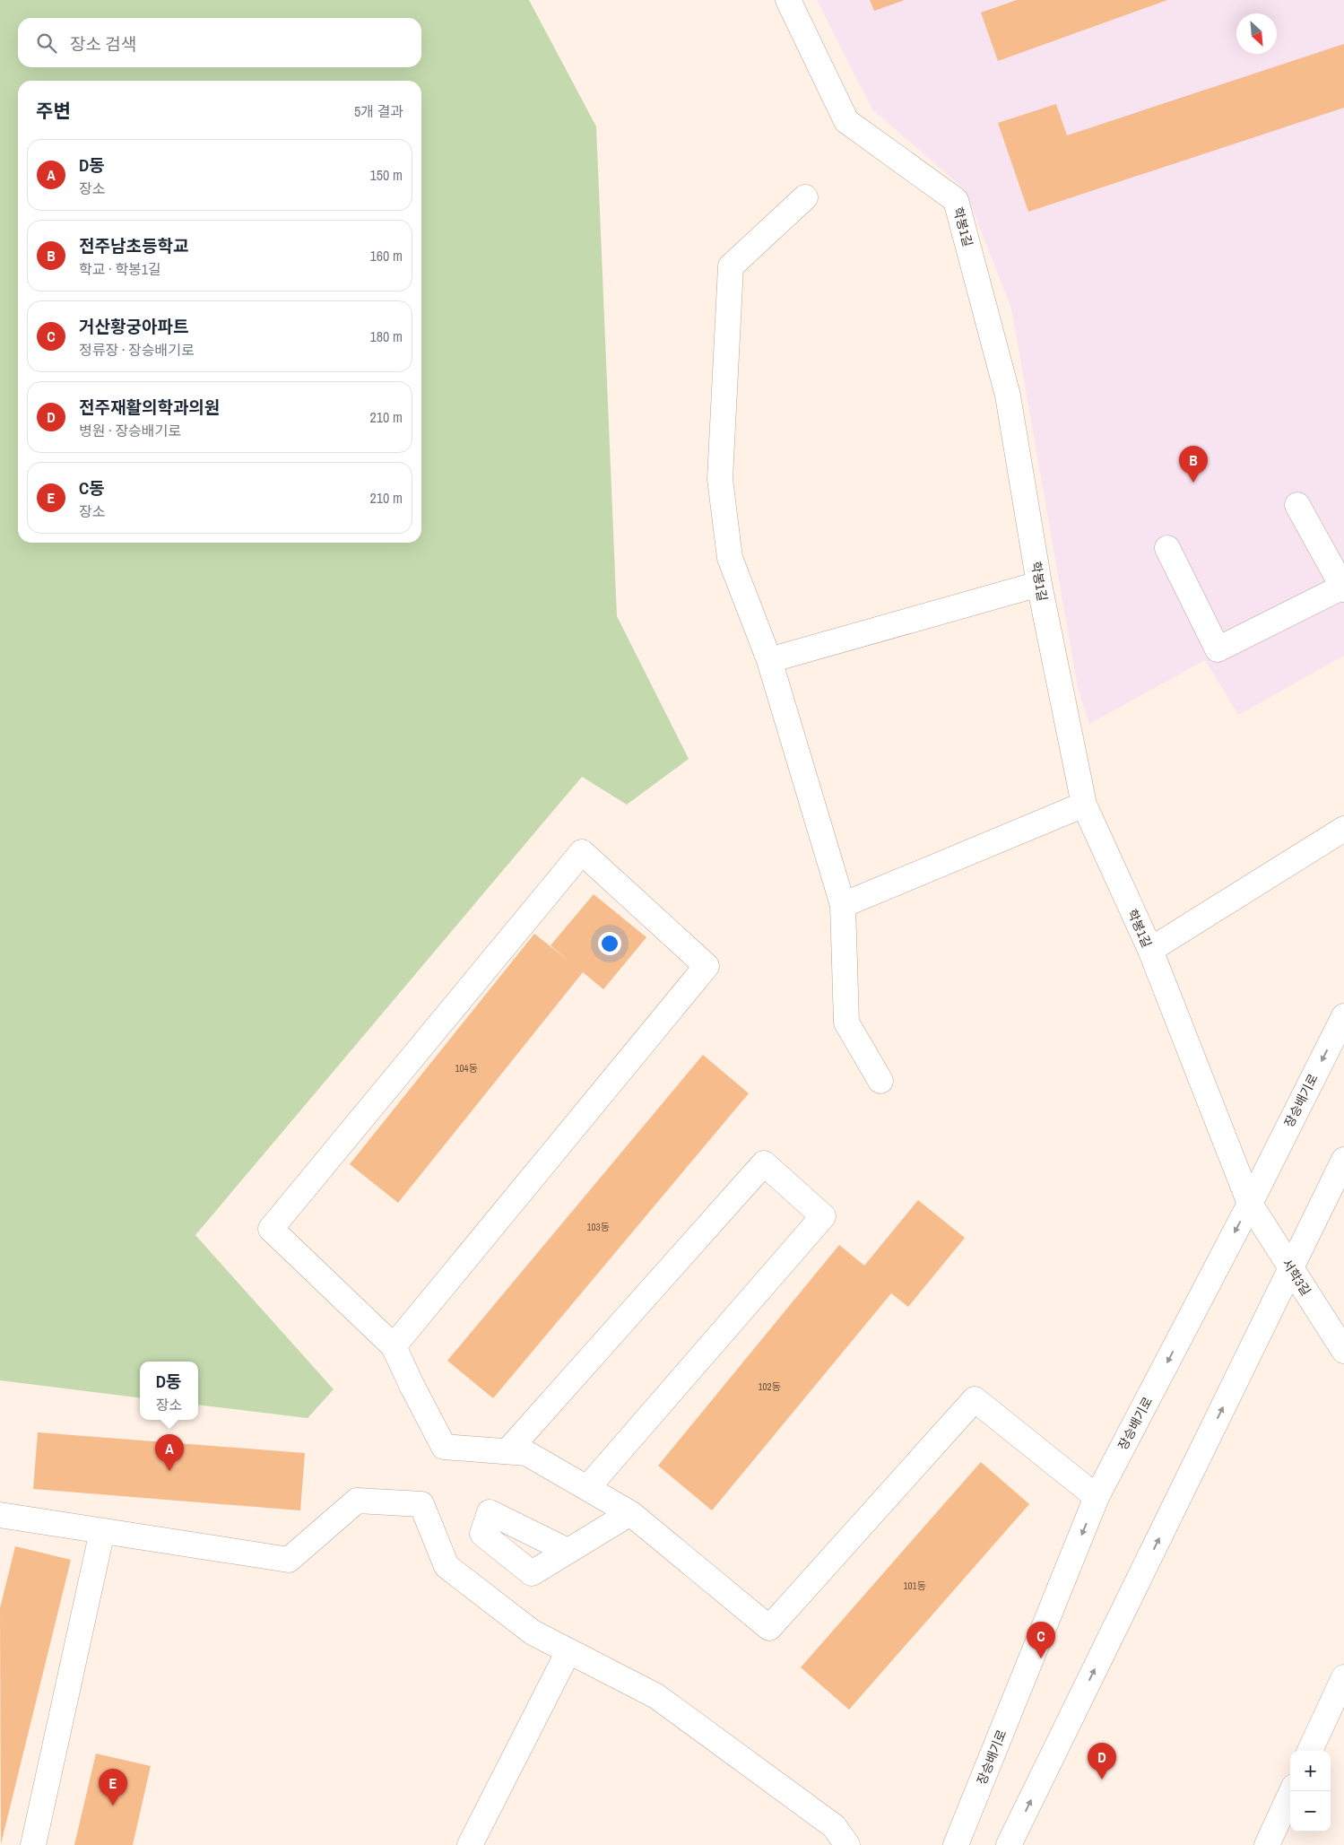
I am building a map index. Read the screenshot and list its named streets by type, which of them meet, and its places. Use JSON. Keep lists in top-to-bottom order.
{
  "streets": {
    "street": ["학봉1길", "장승배기로", "서학3길"]
  },
  "crossings": [
    ["학봉1길", "장승배기로"],
    ["학봉1길", "서학3길"],
    ["장승배기로", "서학3길"]
  ],
  "house_numbers": [
    "104동",
    "103동",
    "102동",
    "101동"
  ],
  "north": "bottom right",
  "page": {
    "search": "장소 검색",
    "heading": ["주변", "5개 결과"],
    "list": [
      {
        "mark": "A",
        "name": "D동",
        "note": "장소",
        "value": "150 m"
      },
      {
        "mark": "B",
        "name": "전주남초등학교",
        "note": "학교 · 학봉1길",
        "value": "160 m"
      },
      {
        "mark": "C",
        "name": "거산황궁아파트",
        "note": "정류장 · 장승배기로",
        "value": "180 m"
      },
      {
        "mark": "D",
        "name": "전주재활의학과의원",
        "note": "병원 · 장승배기로",
        "value": "210 m"
      },
      {
        "mark": "E",
        "name": "C동",
        "note": "장소",
        "value": "210 m"
      }
    ],
    "pins": [
      "B",
      "A",
      "C",
      "D",
      "E"
    ],
    "popup": ["D동", "장소"],
    "map_buttons": ["+", "−"]
  }
}
